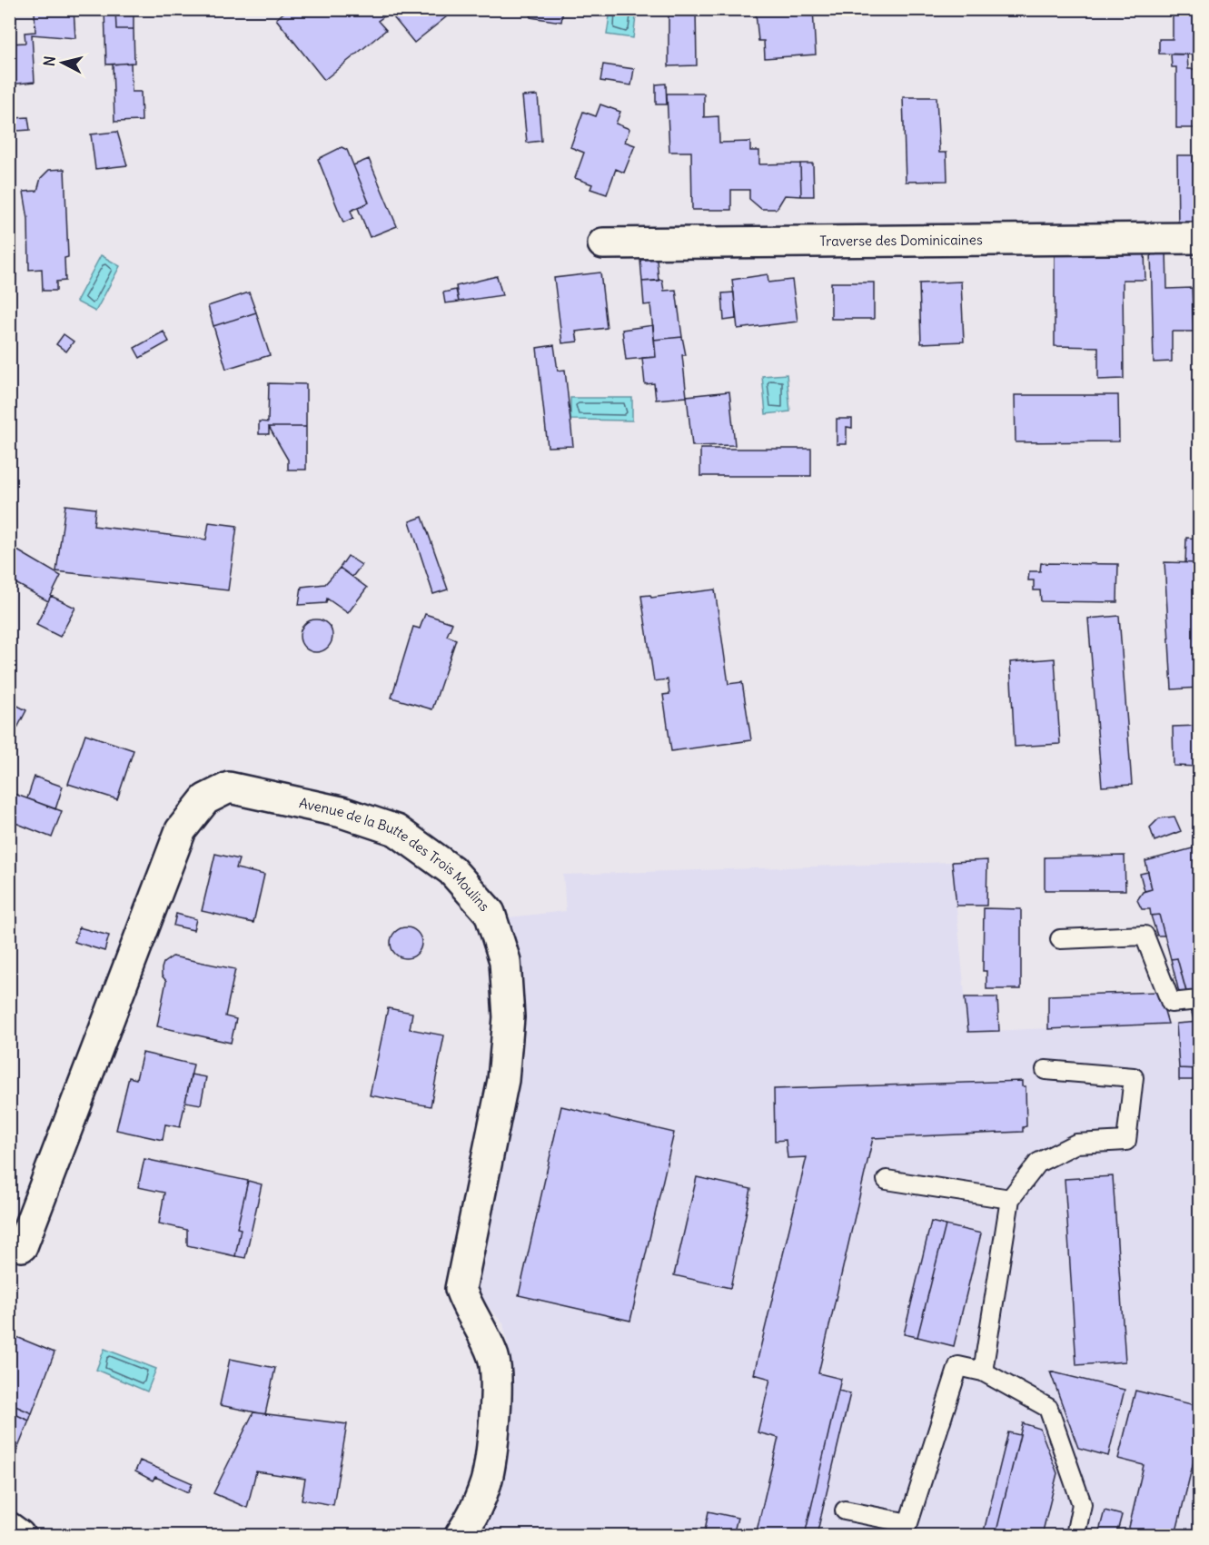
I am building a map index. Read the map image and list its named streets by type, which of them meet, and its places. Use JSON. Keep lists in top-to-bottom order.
{
  "streets": {
    "street": ["Traverse des Dominicaines", "Avenue de la Butte des Trois Moulins"]
  },
  "north": "left"
}
